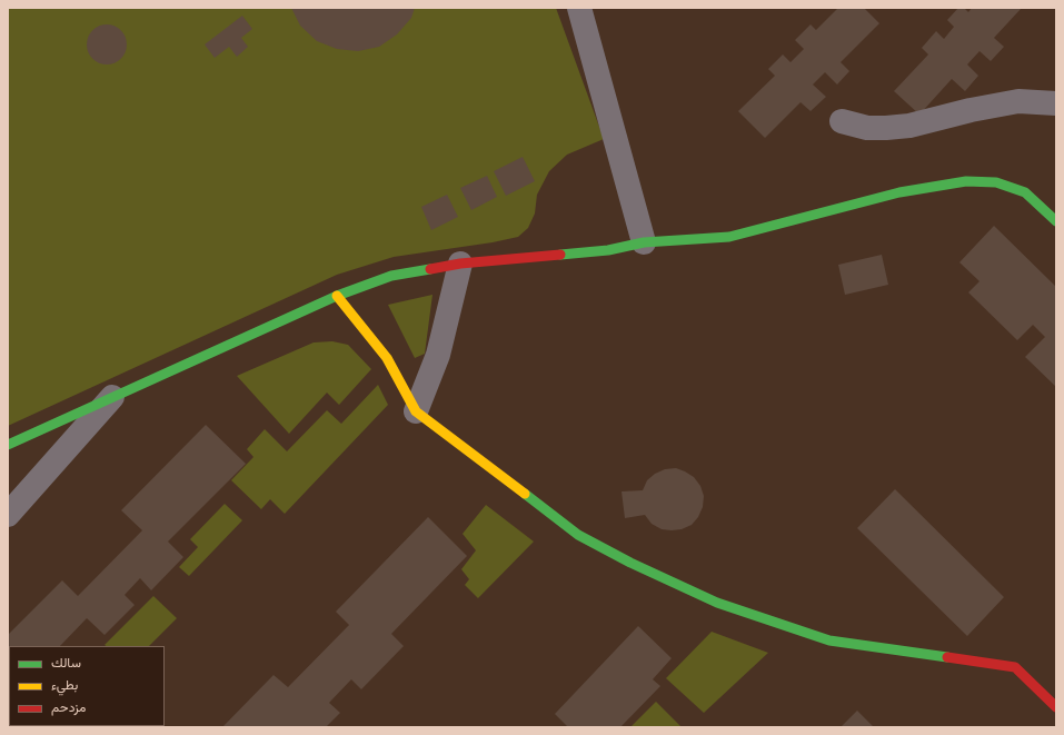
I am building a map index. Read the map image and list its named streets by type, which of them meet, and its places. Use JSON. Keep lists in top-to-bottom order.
{
  "legend": ["سالك", "بطيء", "مزدحم"]
}
